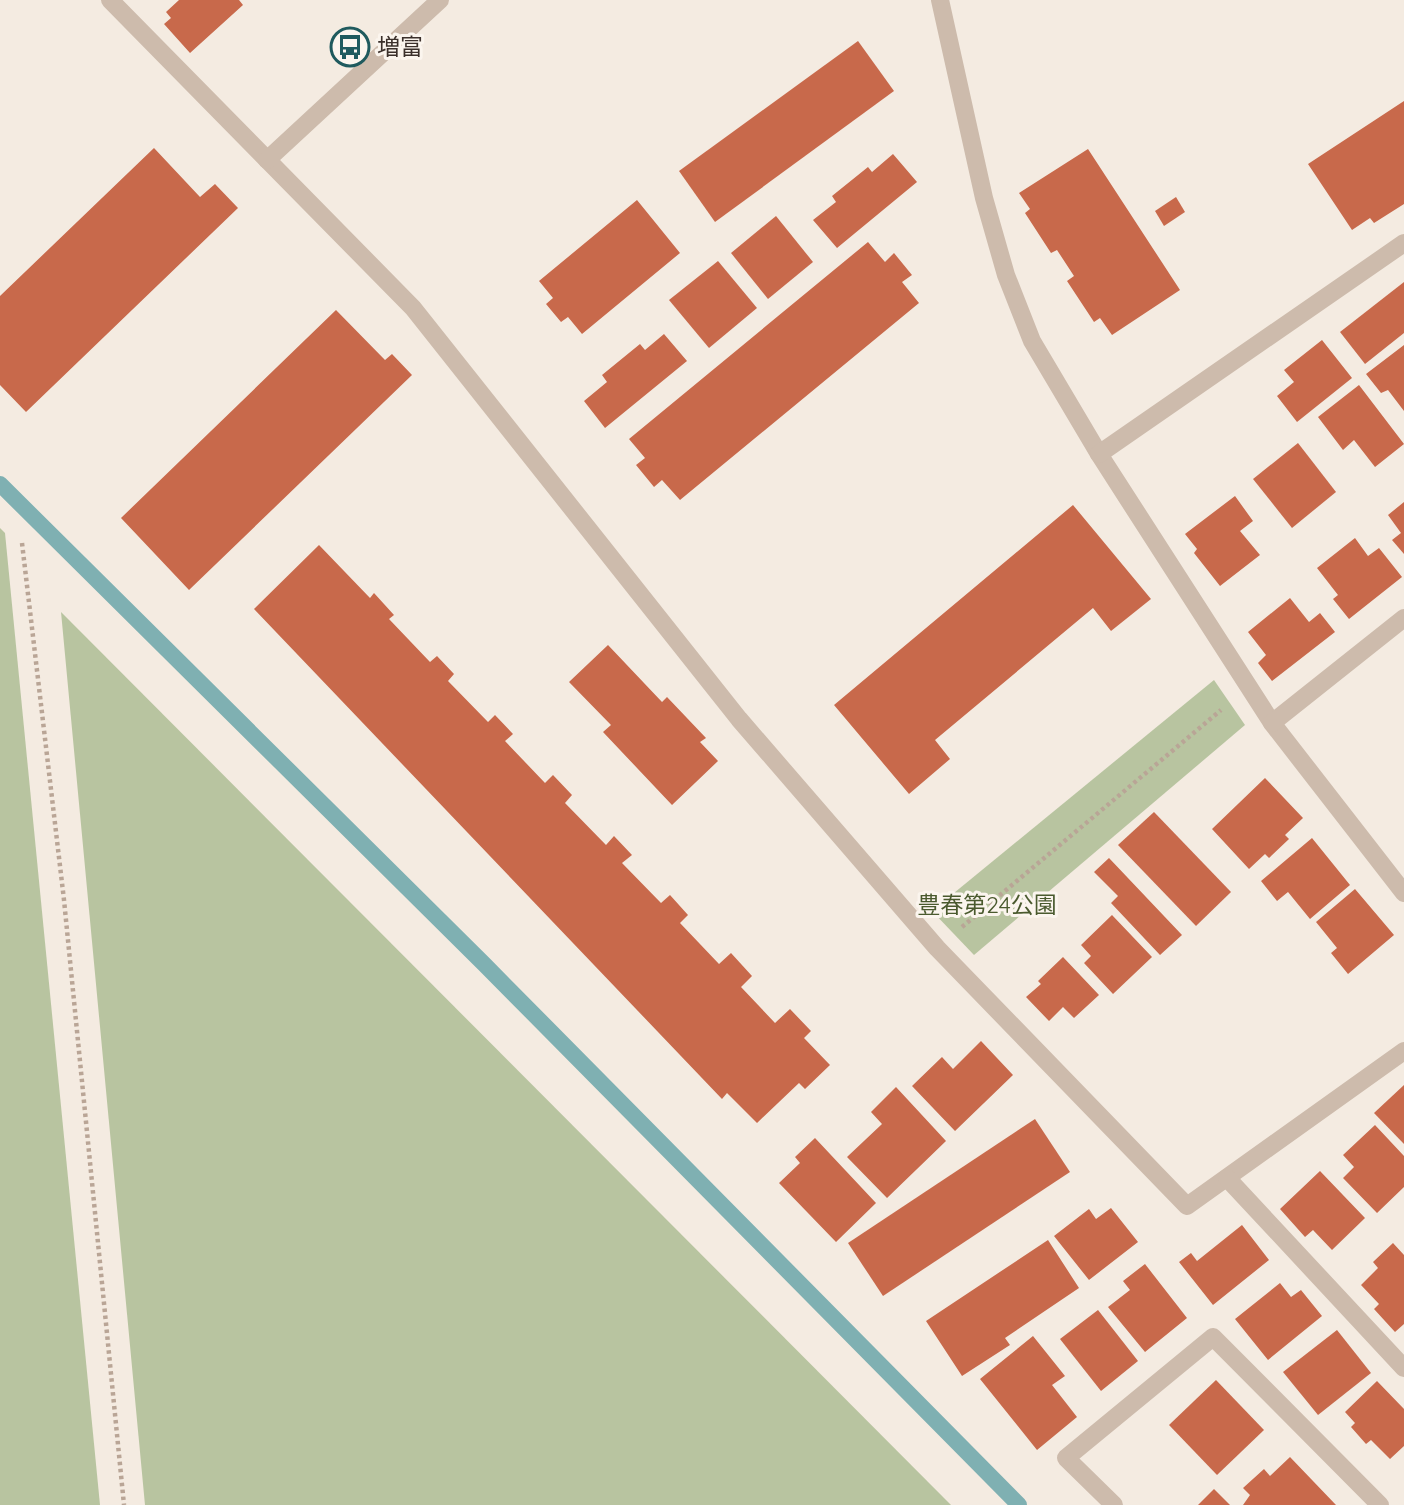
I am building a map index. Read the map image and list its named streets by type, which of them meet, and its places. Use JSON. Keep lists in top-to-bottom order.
{
  "parks": ["豊春第24公園"],
  "places": {
    "bus stop": ["増富"]
  }
}
